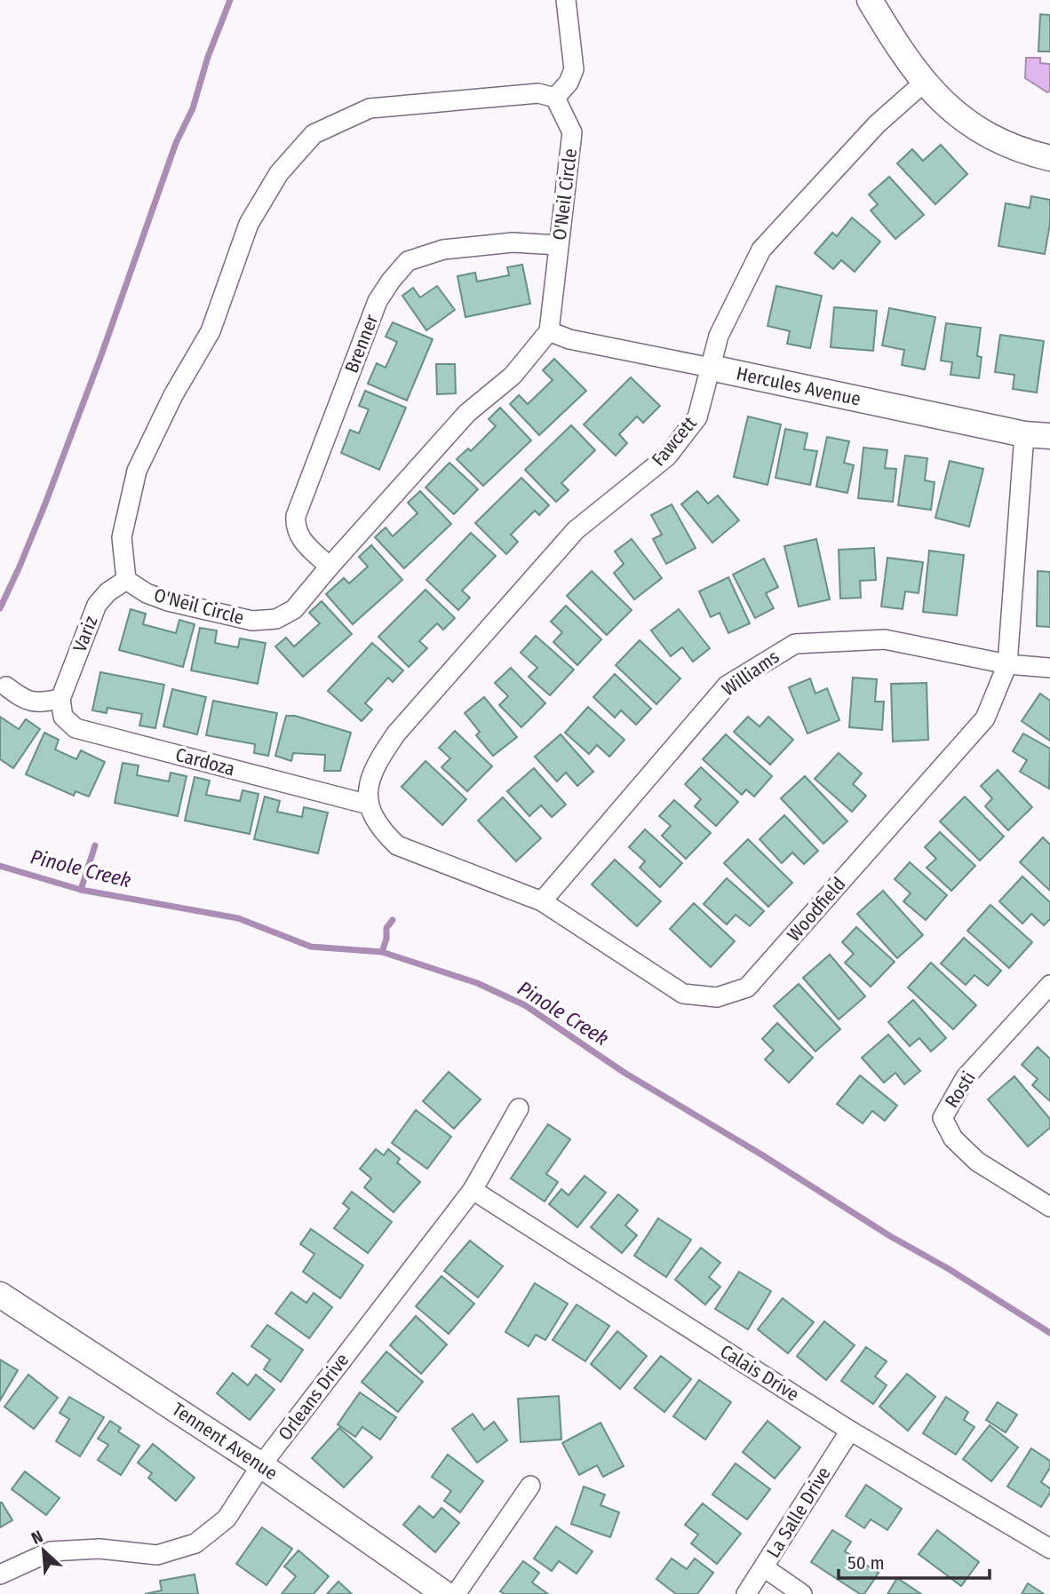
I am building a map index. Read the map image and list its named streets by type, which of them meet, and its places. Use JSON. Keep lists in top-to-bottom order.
{
  "streets": {
    "street": [
      "O'Neil Circle",
      "Brenner",
      "Hercules Avenue",
      "Fawcett",
      "Variz",
      "Williams",
      "Cardoza",
      "Woodfield",
      "Rosti",
      "Calais Drive",
      "Orleans Drive",
      "Tennent Avenue",
      "La Salle Drive"
    ]
  },
  "crossings": [
    ["O'Neil Circle", "Brenner"],
    ["O'Neil Circle", "Hercules Avenue"],
    ["O'Neil Circle", "Variz"],
    ["Hercules Avenue", "Fawcett"],
    ["Hercules Avenue", "Woodfield"],
    ["Fawcett", "Cardoza"],
    ["Fawcett", "Woodfield"],
    ["Variz", "Cardoza"],
    ["Williams", "Woodfield"],
    ["Cardoza", "Woodfield"],
    ["Calais Drive", "Orleans Drive"],
    ["Calais Drive", "La Salle Drive"],
    ["Orleans Drive", "Tennent Avenue"]
  ],
  "water": ["Pinole Creek"],
  "scale_bar": "50 m",
  "north": "top left"
}
